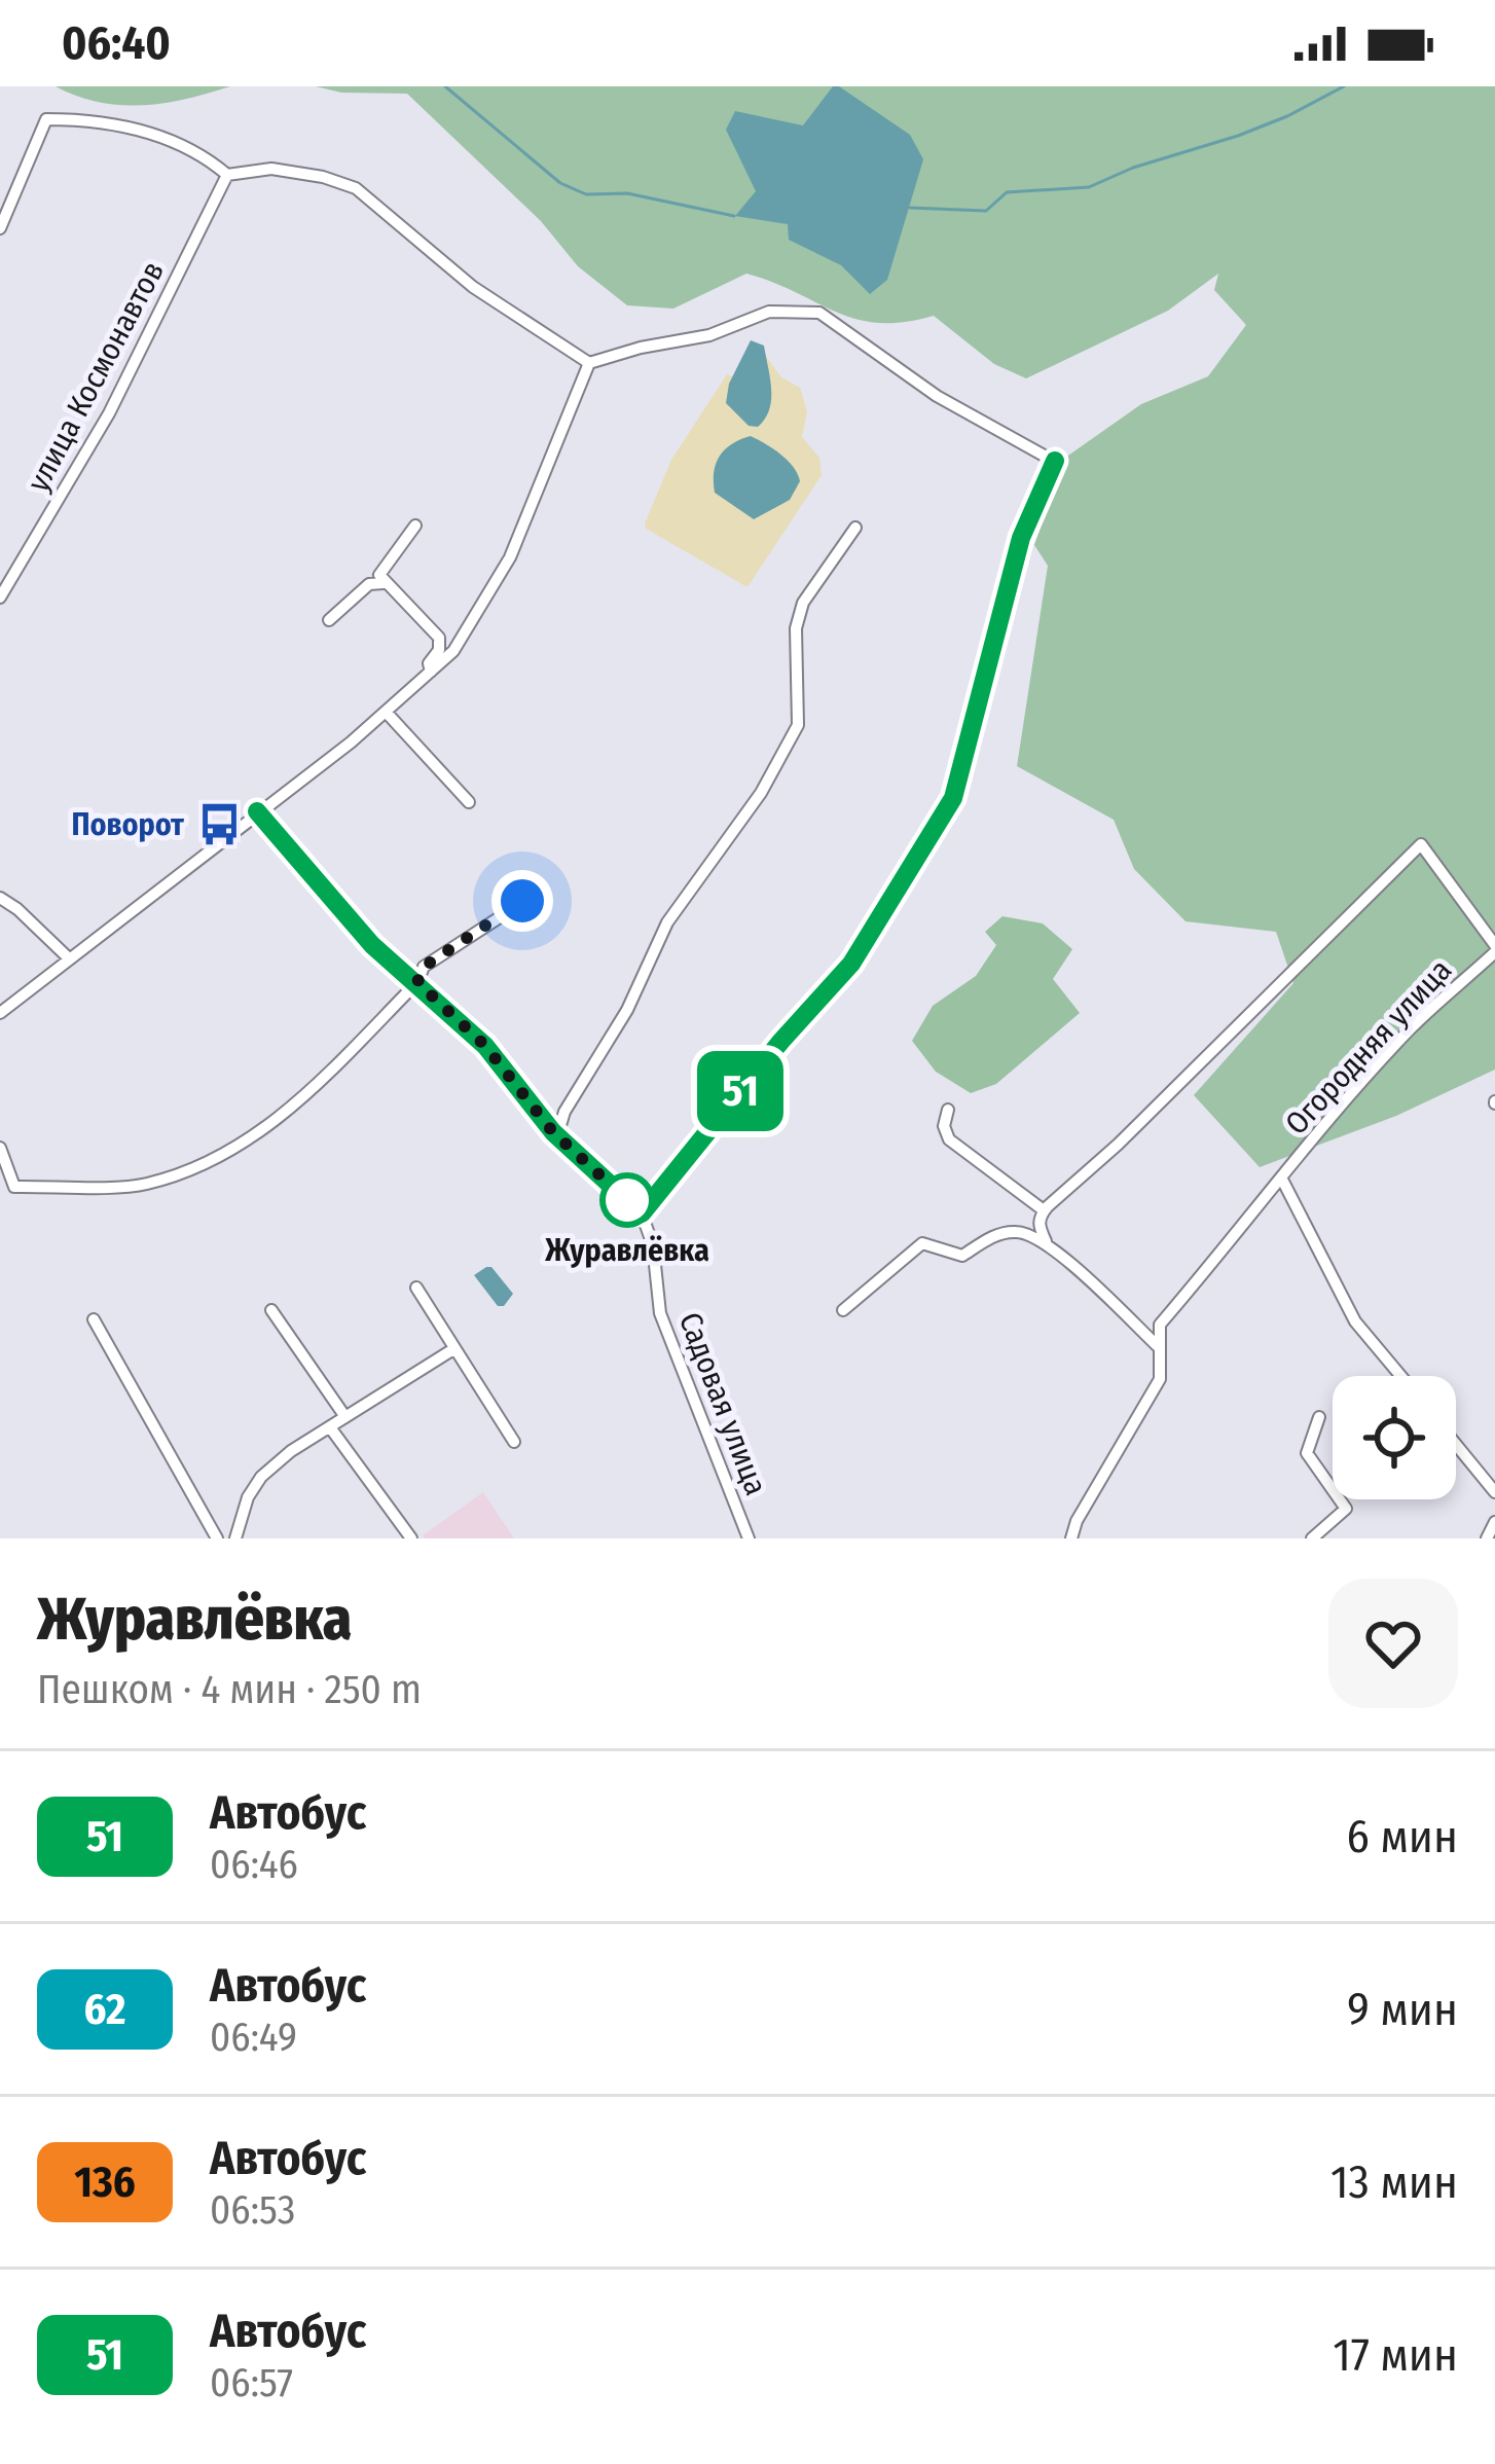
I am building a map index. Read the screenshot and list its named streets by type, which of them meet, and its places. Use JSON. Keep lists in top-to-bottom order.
{
  "streets": {
    "street": ["улица Космонавтов", "Огородняя улица", "Садовая улица"]
  },
  "places": {
    "bus stop": ["Поворот"],
    "other": ["Журавлёвка"]
  },
  "lines": ["bus line 51"],
  "page": {
    "status": "06:40",
    "on_map": "51",
    "heading": ["Журавлёвка", "Пешком · 4 мин · 250 m"],
    "list": [
      {
        "mark": "51",
        "name": "Автобус",
        "note": "06:46",
        "value": "6 мин"
      },
      {
        "mark": "62",
        "name": "Автобус",
        "note": "06:49",
        "value": "9 мин"
      },
      {
        "mark": "136",
        "name": "Автобус",
        "note": "06:53",
        "value": "13 мин"
      },
      {
        "mark": "51",
        "name": "Автобус",
        "note": "06:57",
        "value": "17 мин"
      }
    ]
  }
}
